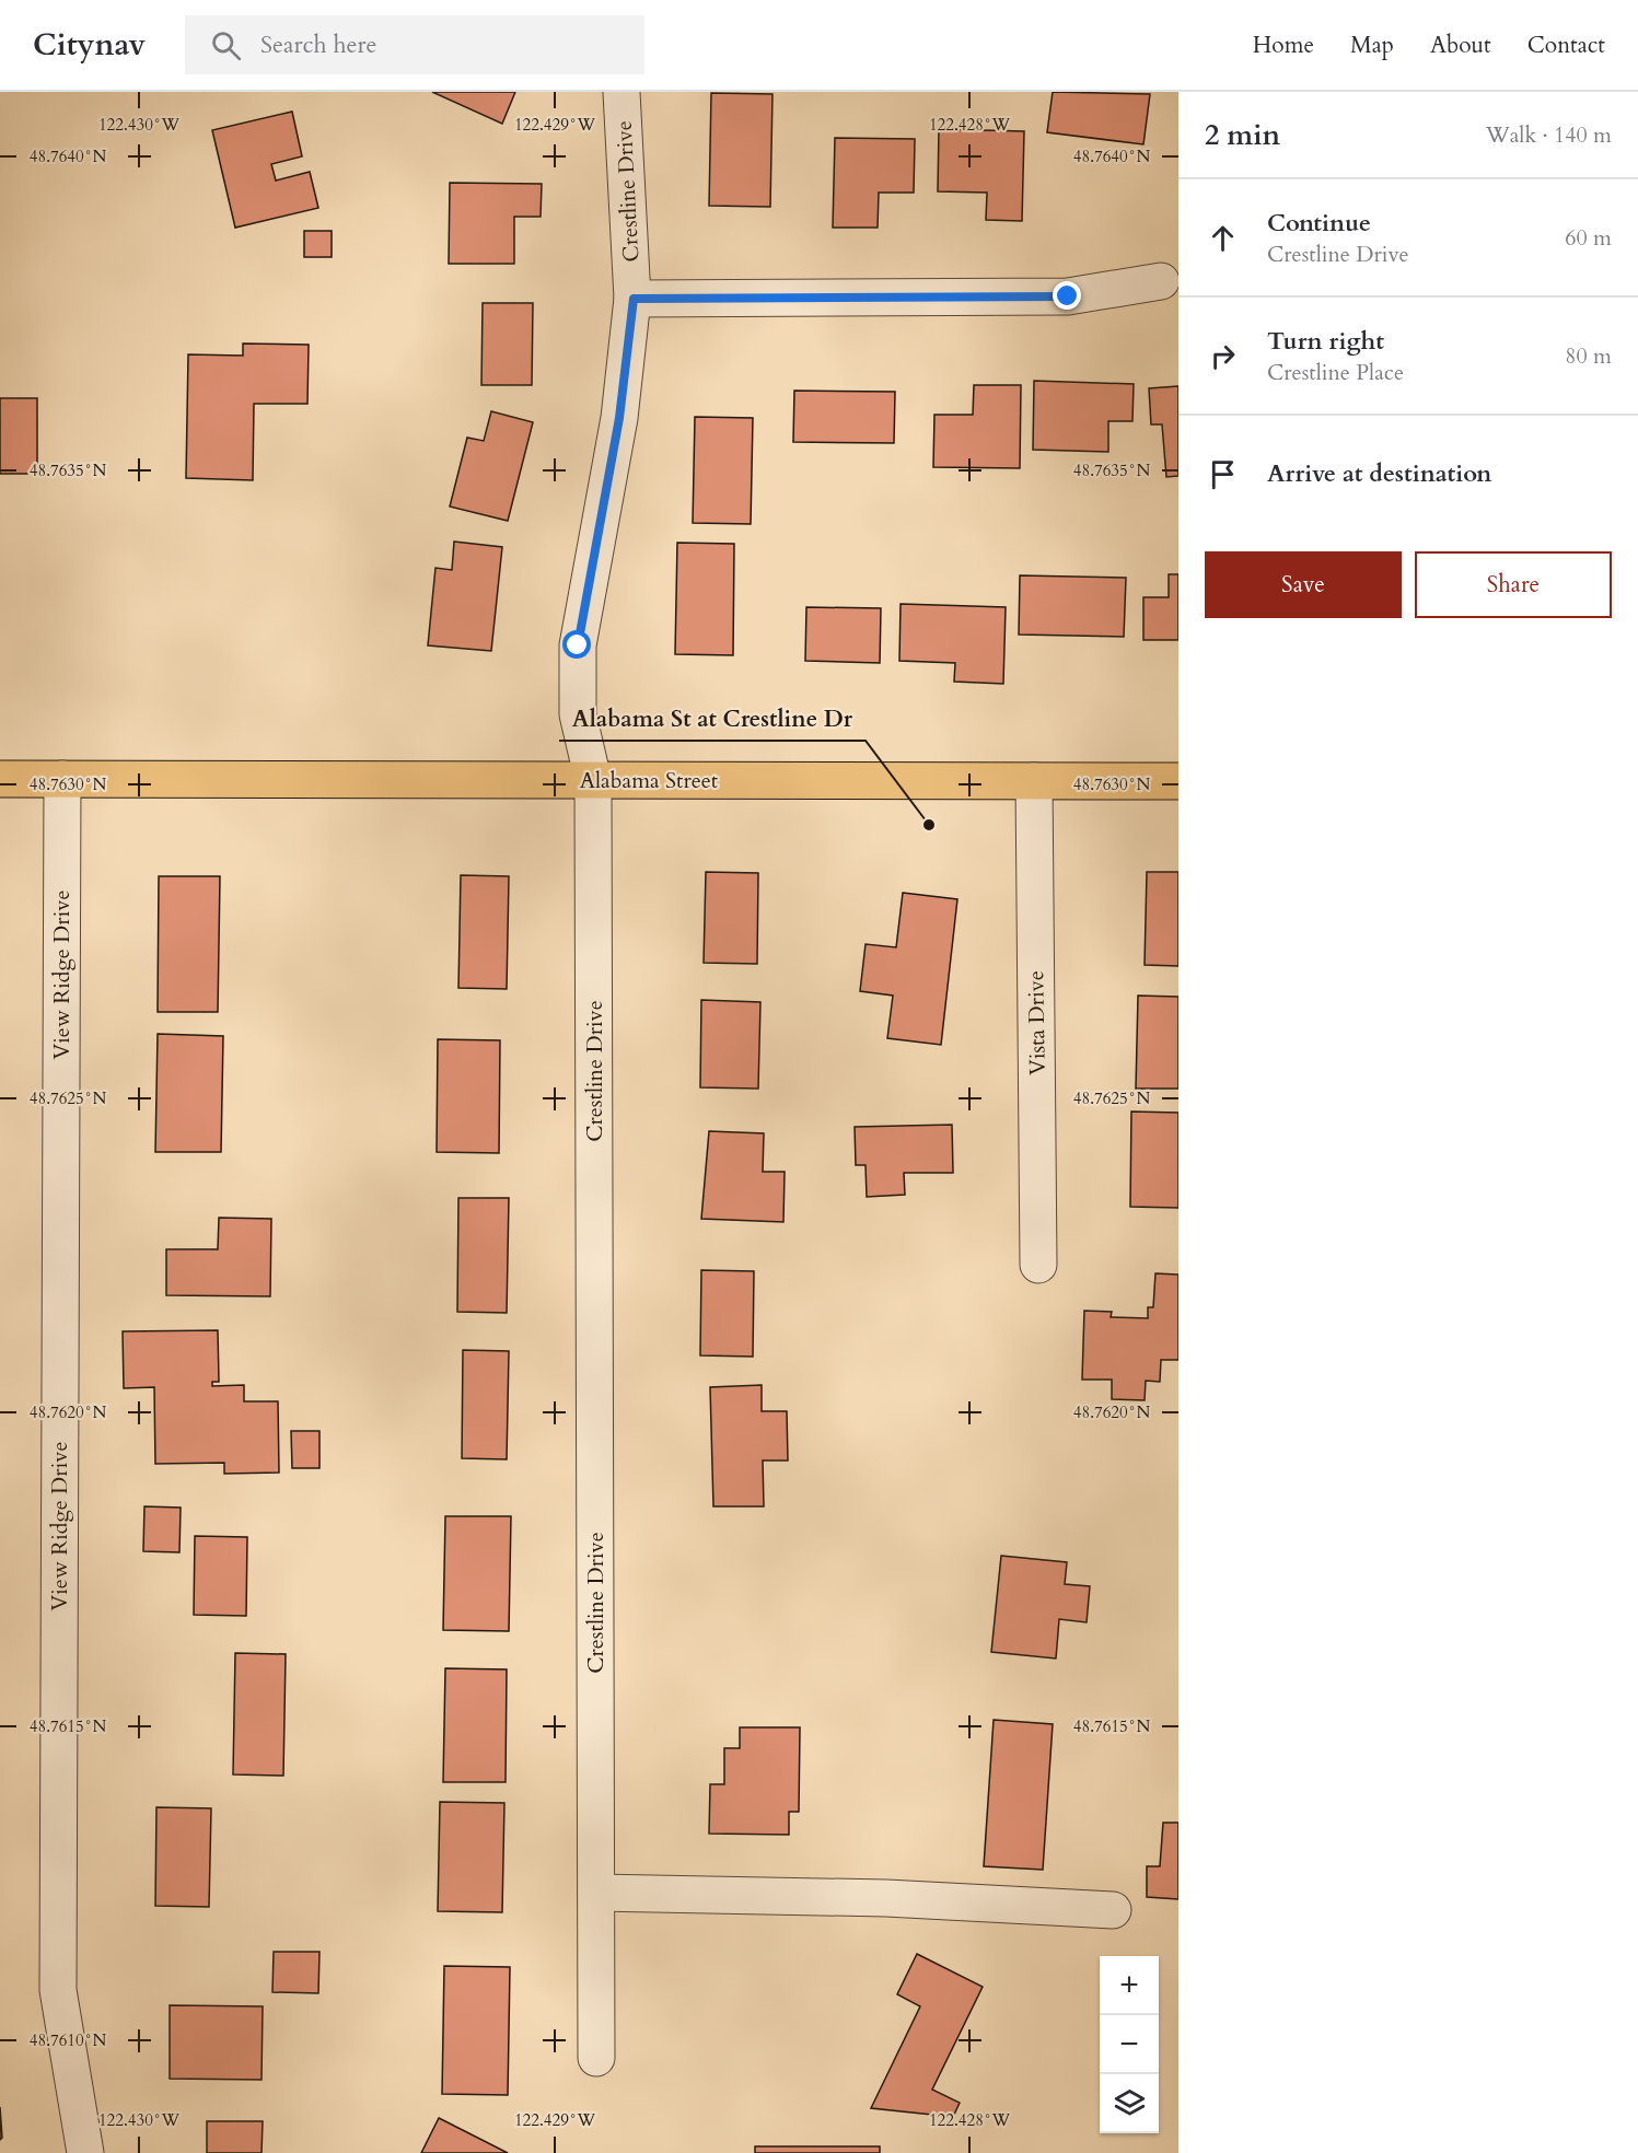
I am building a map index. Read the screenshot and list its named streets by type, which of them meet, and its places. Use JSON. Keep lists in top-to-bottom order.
{
  "streets": {
    "main road": ["Alabama Street"],
    "street": ["Crestline Drive", "View Ridge Drive", "Vista Drive"]
  },
  "crossings": [
    ["Crestline Drive", "Alabama Street"],
    ["Alabama Street", "View Ridge Drive"],
    ["Alabama Street", "Vista Drive"]
  ],
  "places": ["Alabama St at Crestline Dr"],
  "page": {
    "header": "Citynav",
    "search": "Search here",
    "nav": [
      "Home",
      "Map",
      "About",
      "Contact"
    ],
    "heading": ["2 min", "Walk · 140 m"],
    "list": [
      ["Continue", "Crestline Drive", "60 m"],
      ["Turn right", "Crestline Place", "80 m"],
      "Arrive at destination"
    ],
    "buttons": ["Save", "Share"],
    "map_buttons": ["+", "−"]
  },
  "coordinates": [
    "122.430°W",
    "122.429°W",
    "122.428°W",
    "48.7640°N",
    "48.7635°N",
    "48.7630°N",
    "48.7625°N",
    "48.7620°N",
    "48.7615°N",
    "48.7610°N"
  ]
}
